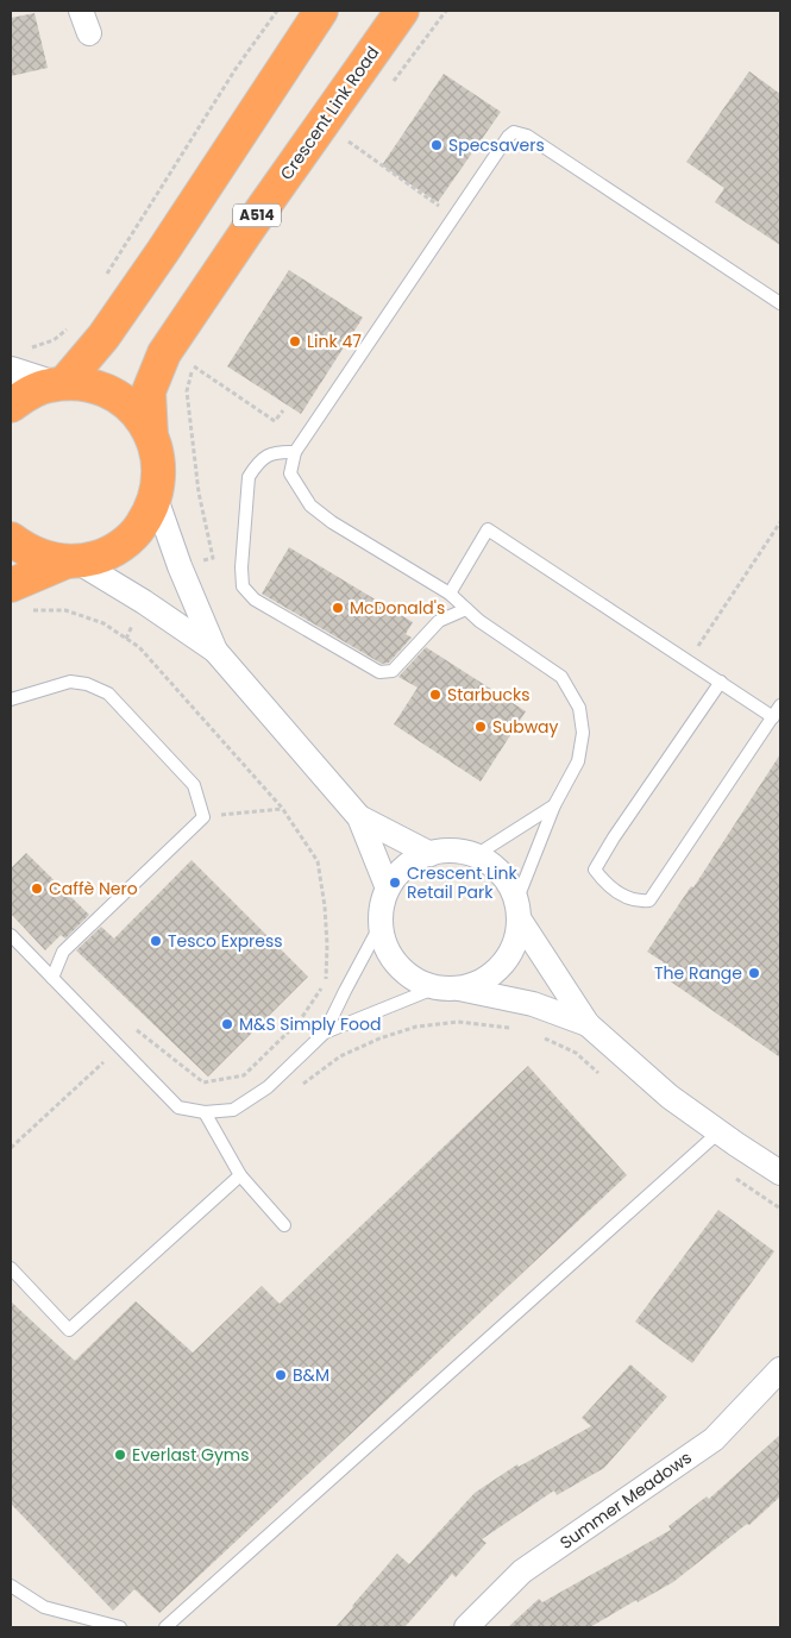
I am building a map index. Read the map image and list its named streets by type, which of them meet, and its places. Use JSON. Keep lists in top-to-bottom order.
{
  "streets": {
    "highway": ["Crescent Link Road", "A514"],
    "street": ["Summer Meadows"]
  },
  "places": [
    "Specsavers",
    "Link 47",
    "McDonald's",
    "Starbucks",
    "Subway",
    "Crescent Link Retail Park",
    "Caffè Nero",
    "Tesco Express",
    "The Range",
    "M&S Simply Food",
    "B&M",
    "Everlast Gyms"
  ]
}
